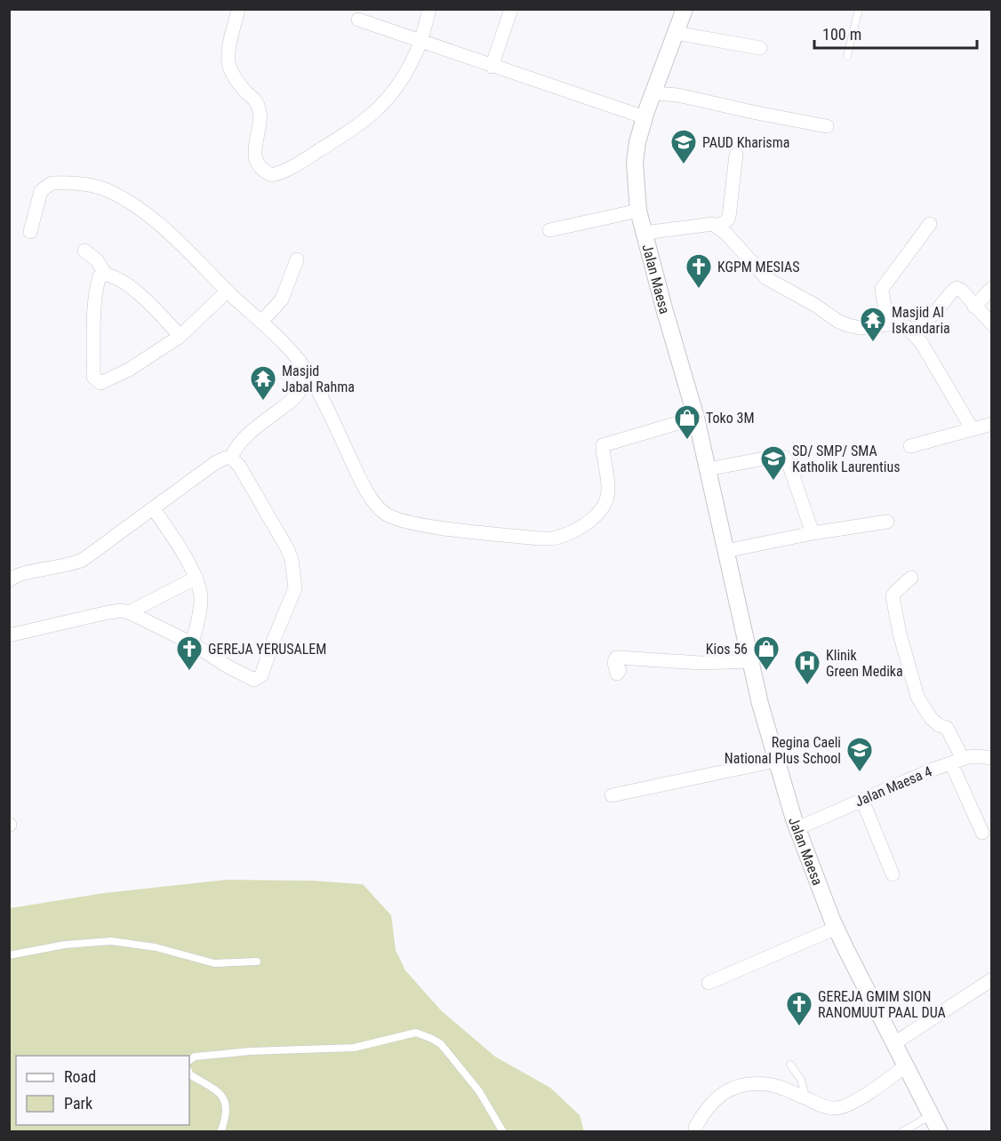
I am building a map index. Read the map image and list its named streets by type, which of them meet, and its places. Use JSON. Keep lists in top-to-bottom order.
{
  "streets": {
    "street": ["Jalan Maesa", "Jalan Maesa 4"]
  },
  "crossings": [
    ["Jalan Maesa", "Jalan Maesa 4"]
  ],
  "places": {
    "school or university": ["PAUD Kharisma", "SD/ SMP/ SMA Katholik Laurentius", "Regina Caeli National Plus School"],
    "church": ["KGPM MESIAS", "GEREJA YERUSALEM", "GEREJA GMIM SION RANOMUUT PAAL DUA"],
    "temple": ["Masjid Al Iskandaria", "Masjid Jabal Rahma"],
    "shop": ["Toko 3M", "Kios 56"],
    "hospital": ["Klinik Green Medika"]
  },
  "legend": ["Road", "Park"],
  "scale_bar": "100 m"
}
